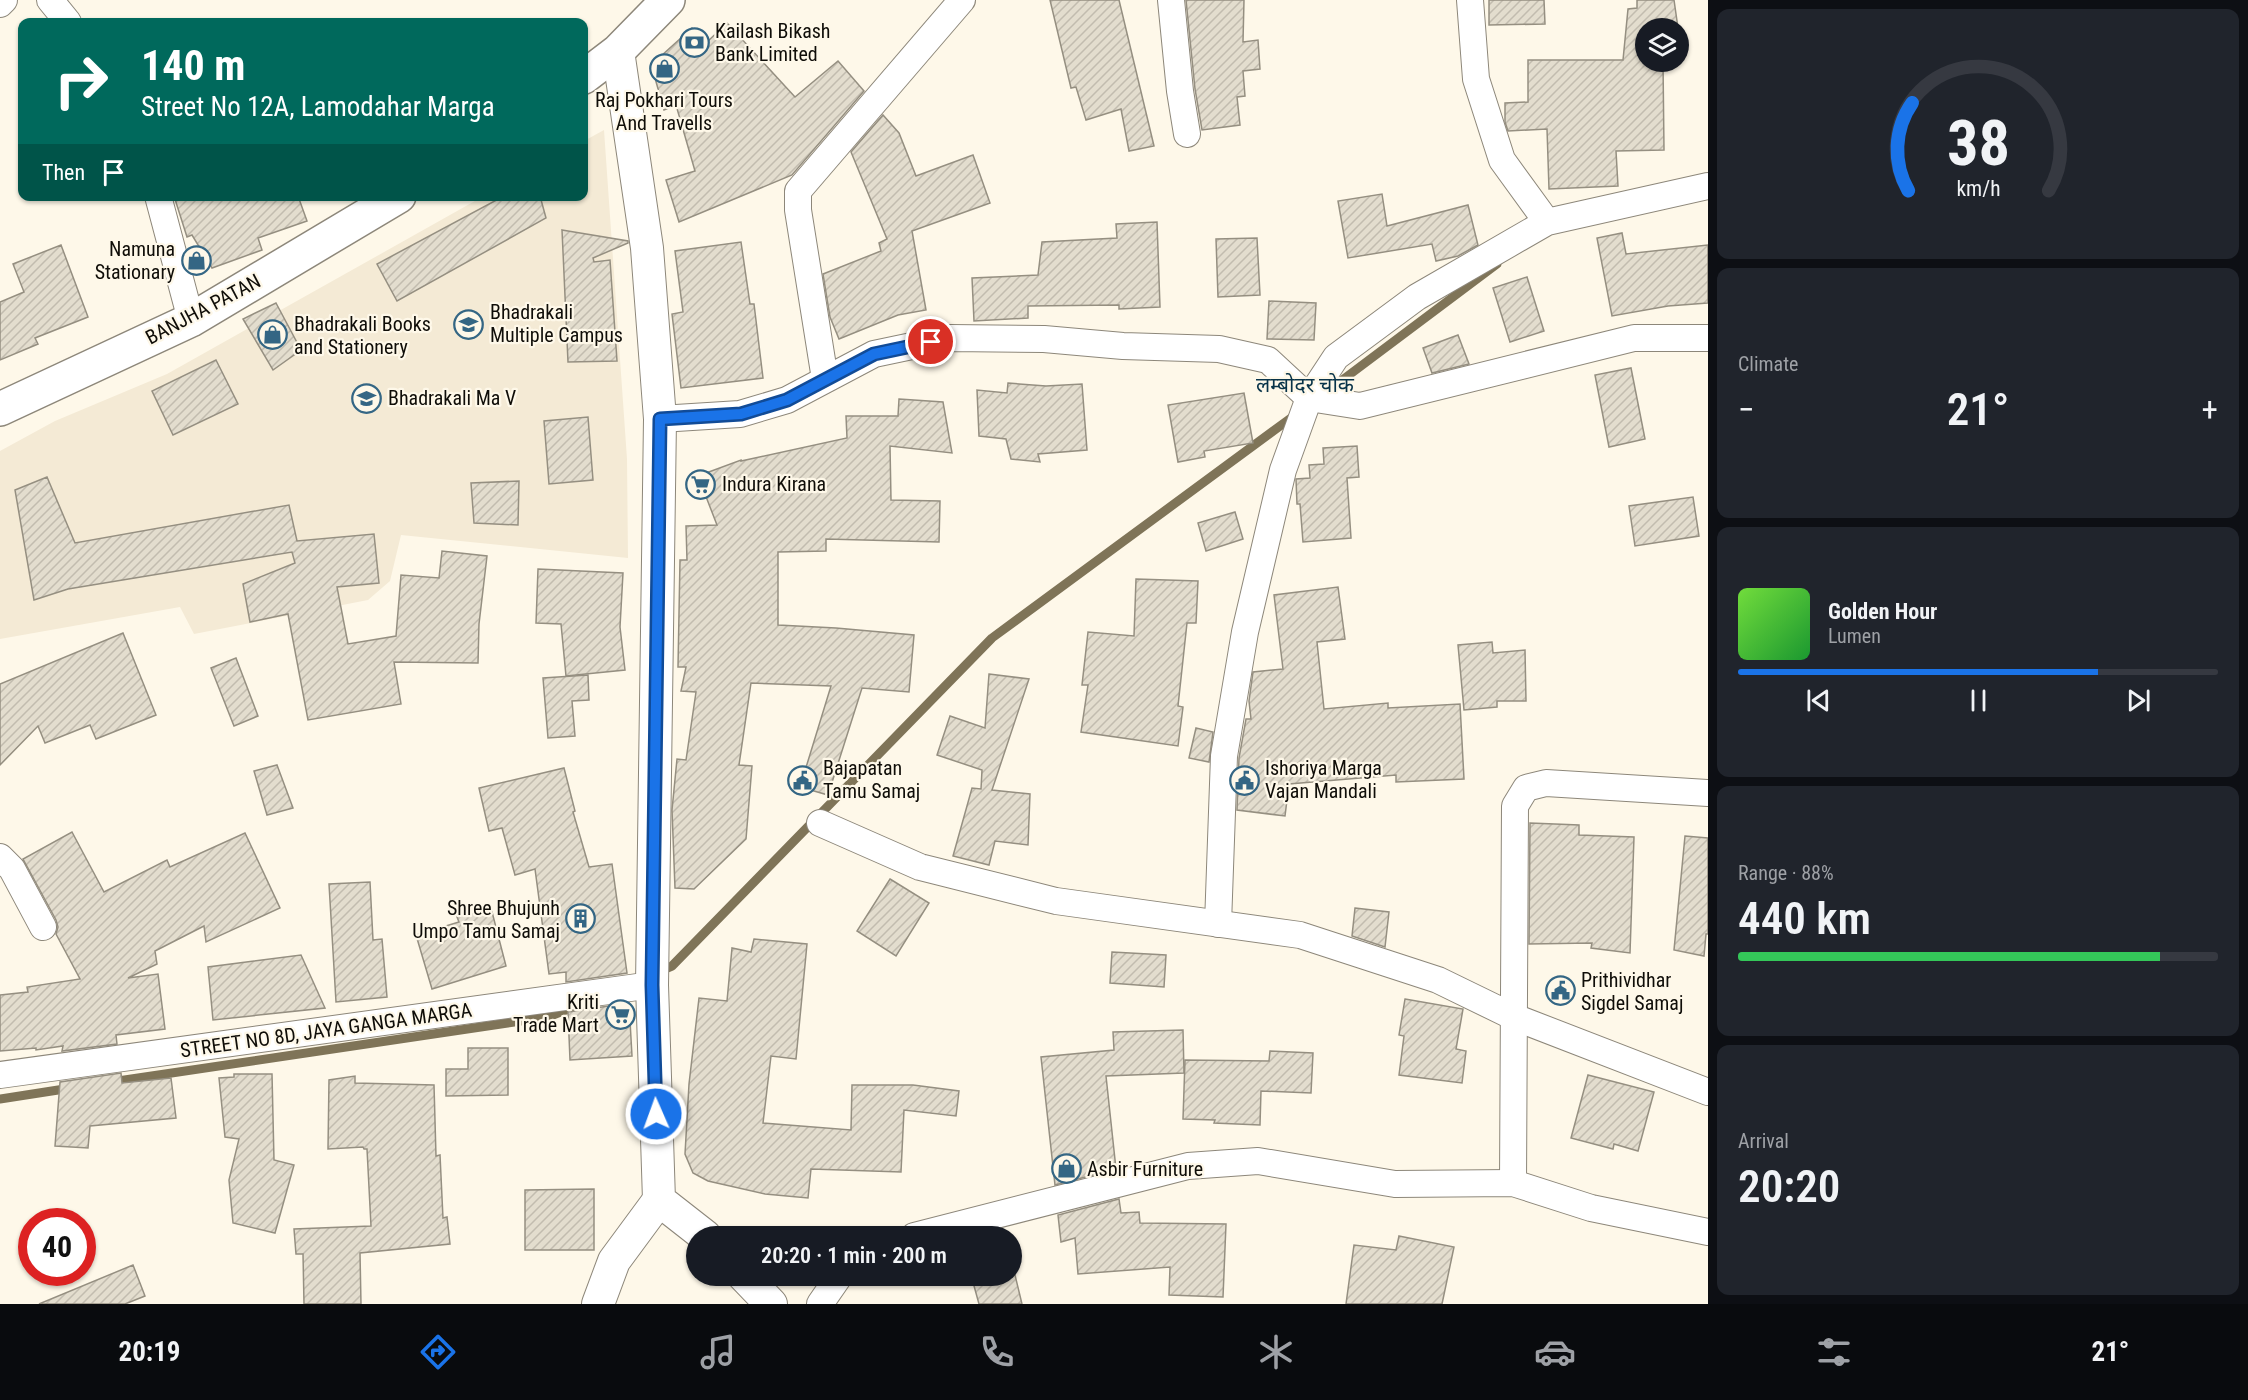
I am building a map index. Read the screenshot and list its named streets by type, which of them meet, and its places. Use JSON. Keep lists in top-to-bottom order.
{
  "streets": {
    "main road": ["BANJHA PATAN"],
    "street": ["STREET NO 8D, JAYA GANGA MARGA"]
  },
  "districts": ["लम्बोदर चोक"],
  "places": {
    "bank": ["Kailash Bikash Bank Limited"],
    "shop": [
      "Raj Pokhari Tours And Travells",
      "Namuna Stationary",
      "Bhadrakali Books and Stationery",
      "Asbir Furniture"
    ],
    "school or university": ["Bhadrakali Multiple Campus", "Bhadrakali Ma V"],
    "supermarket": ["Indura Kirana", "Kriti Trade Mart"],
    "public building": ["Bajapatan Tamu Samaj", "Ishoriya Marga Vajan Mandali", "Prithividhar Sigdel Samaj"],
    "building": ["Shree Bhujunh Umpo Tamu Samaj"]
  },
  "page": {
    "turn": ["140 m", "Street No 12A, Lamodahar Marga"],
    "then": "Then",
    "tile": [
      "Climate",
      ["Range · 88%", "440 km"],
      ["Arrival", "20:20"]
    ],
    "heat": ["−", "21°", "+"],
    "song": ["Golden Hour", "Lumen"],
    "limit": "40",
    "trip": "20:20 · 1 min · 200 m",
    "tabs": ["20:19", "21°"],
    "gauge": ["38", "km/h"]
  }
}
